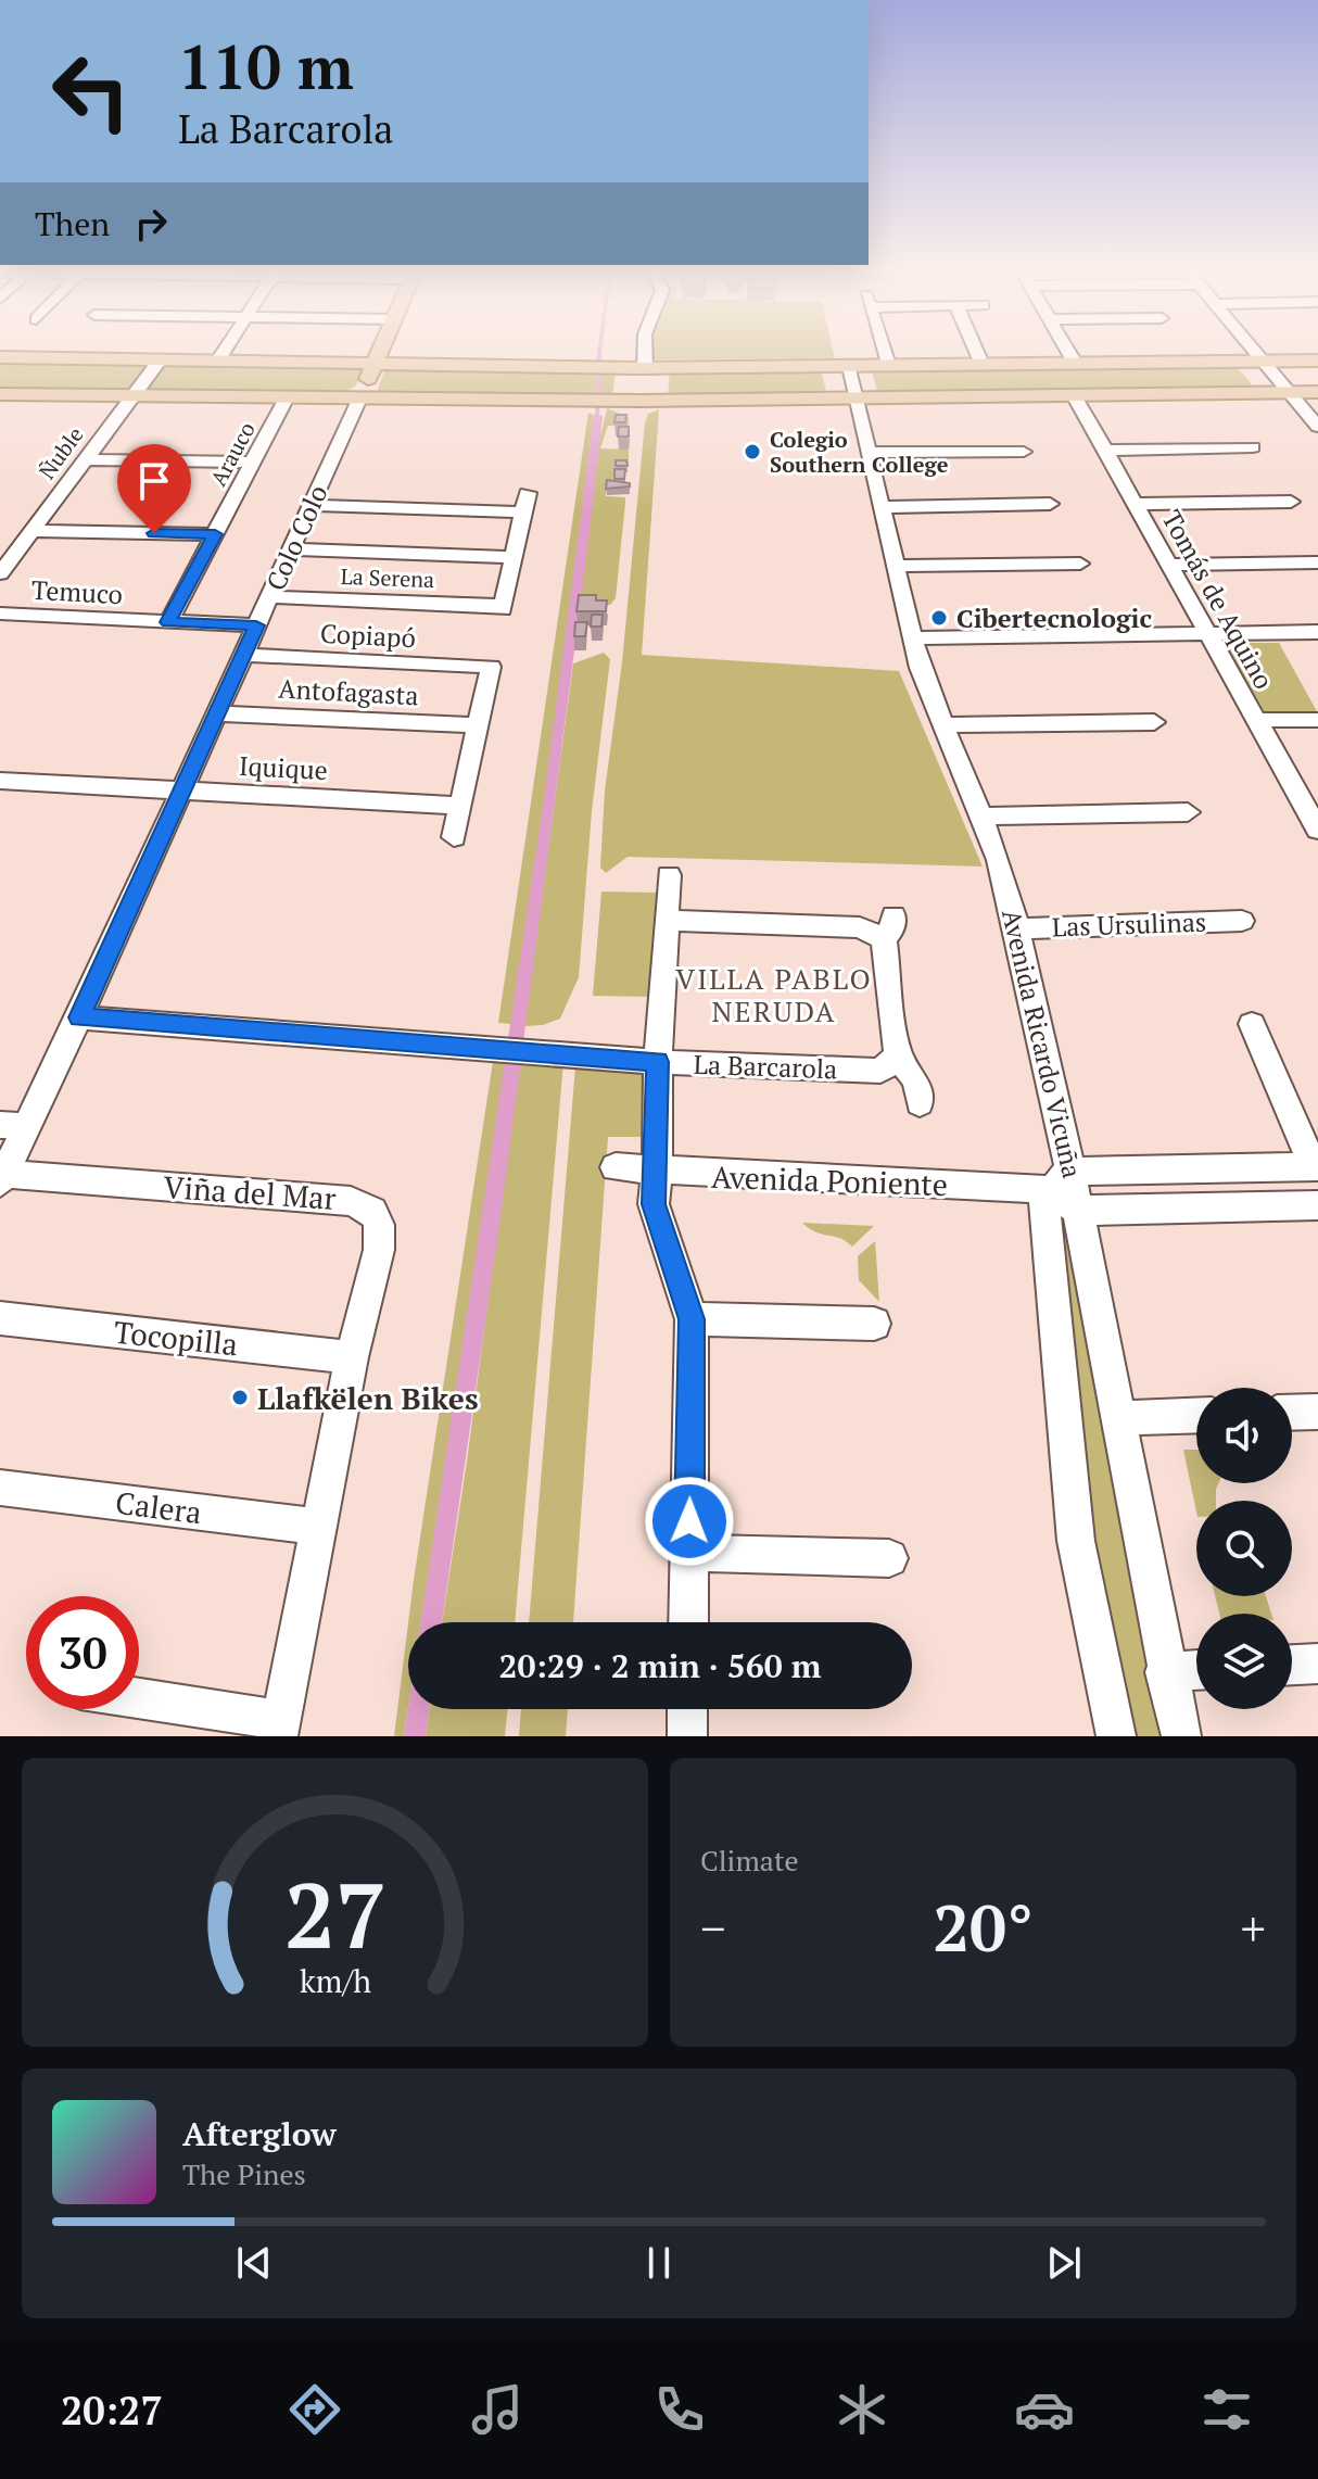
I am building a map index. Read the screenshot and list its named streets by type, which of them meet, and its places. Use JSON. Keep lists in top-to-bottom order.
{
  "streets": {
    "main road": ["Colo Colo"],
    "street": [
      "Ñuble",
      "Arauco",
      "La Serena",
      "Temuco",
      "Tomás de Aquino",
      "Copiapó",
      "Antofagasta",
      "Iquique",
      "Las Ursulinas",
      "Avenida Ricardo Vicuña",
      "La Barcarola",
      "Avenida Poniente",
      "Viña del Mar",
      "Tocopilla",
      "Calera"
    ]
  },
  "crossings": [
    ["Arauco", "Temuco"],
    ["Colo Colo", "La Serena"],
    ["Colo Colo", "Temuco"],
    ["Colo Colo", "Copiapó"],
    ["Colo Colo", "Antofagasta"],
    ["Colo Colo", "Iquique"],
    ["Colo Colo", "La Barcarola"],
    ["Colo Colo", "Viña del Mar"],
    ["Copiapó", "Antofagasta"],
    ["Las Ursulinas", "Avenida Ricardo Vicuña"],
    ["Avenida Ricardo Vicuña", "Avenida Poniente"],
    ["Viña del Mar", "Tocopilla"],
    ["Viña del Mar", "Calera"]
  ],
  "districts": ["VILLA PABLO NERUDA"],
  "places": ["Colegio Southern College", "Cibertecnologic", "Llafkëlen Bikes"],
  "page": {
    "turn": ["110 m", "La Barcarola"],
    "then": "Then",
    "limit": "30",
    "trip": "20:29 · 2 min · 560 m",
    "tile": "Climate",
    "heat": ["−", "20°", "+"],
    "song": ["Afterglow", "The Pines"],
    "tabs": "20:27",
    "gauge": ["27", "km/h"]
  }
}
